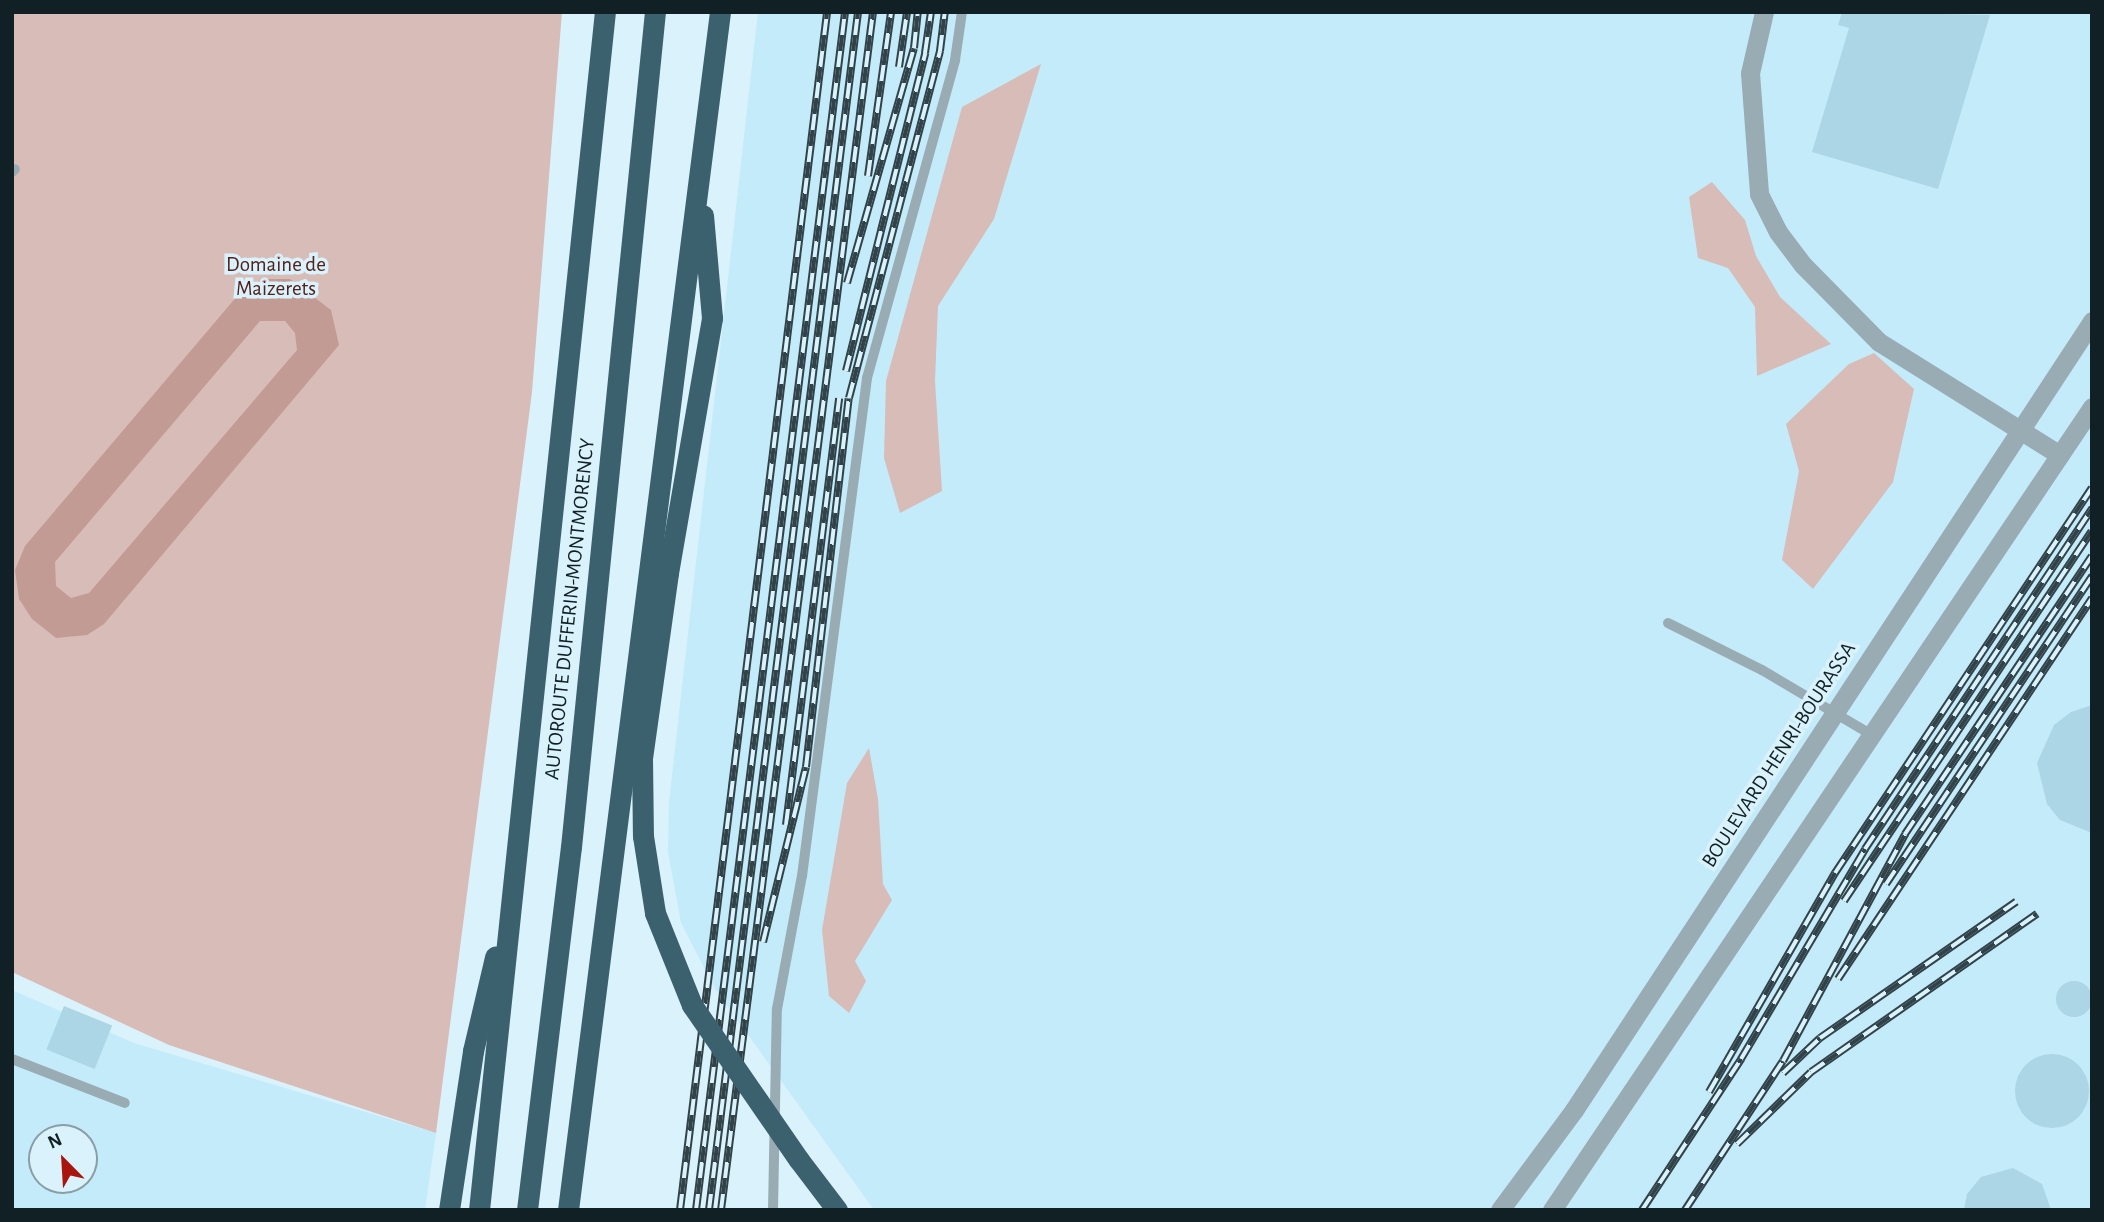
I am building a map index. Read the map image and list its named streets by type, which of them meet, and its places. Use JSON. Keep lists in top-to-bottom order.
{
  "streets": {
    "highway": ["AUTOROUTE DUFFERIN-MONTMORENCY"],
    "street": ["BOULEVARD HENRI-BOURASSA"]
  },
  "parks": ["Domaine de Maizerets"],
  "north": "top left"
}
